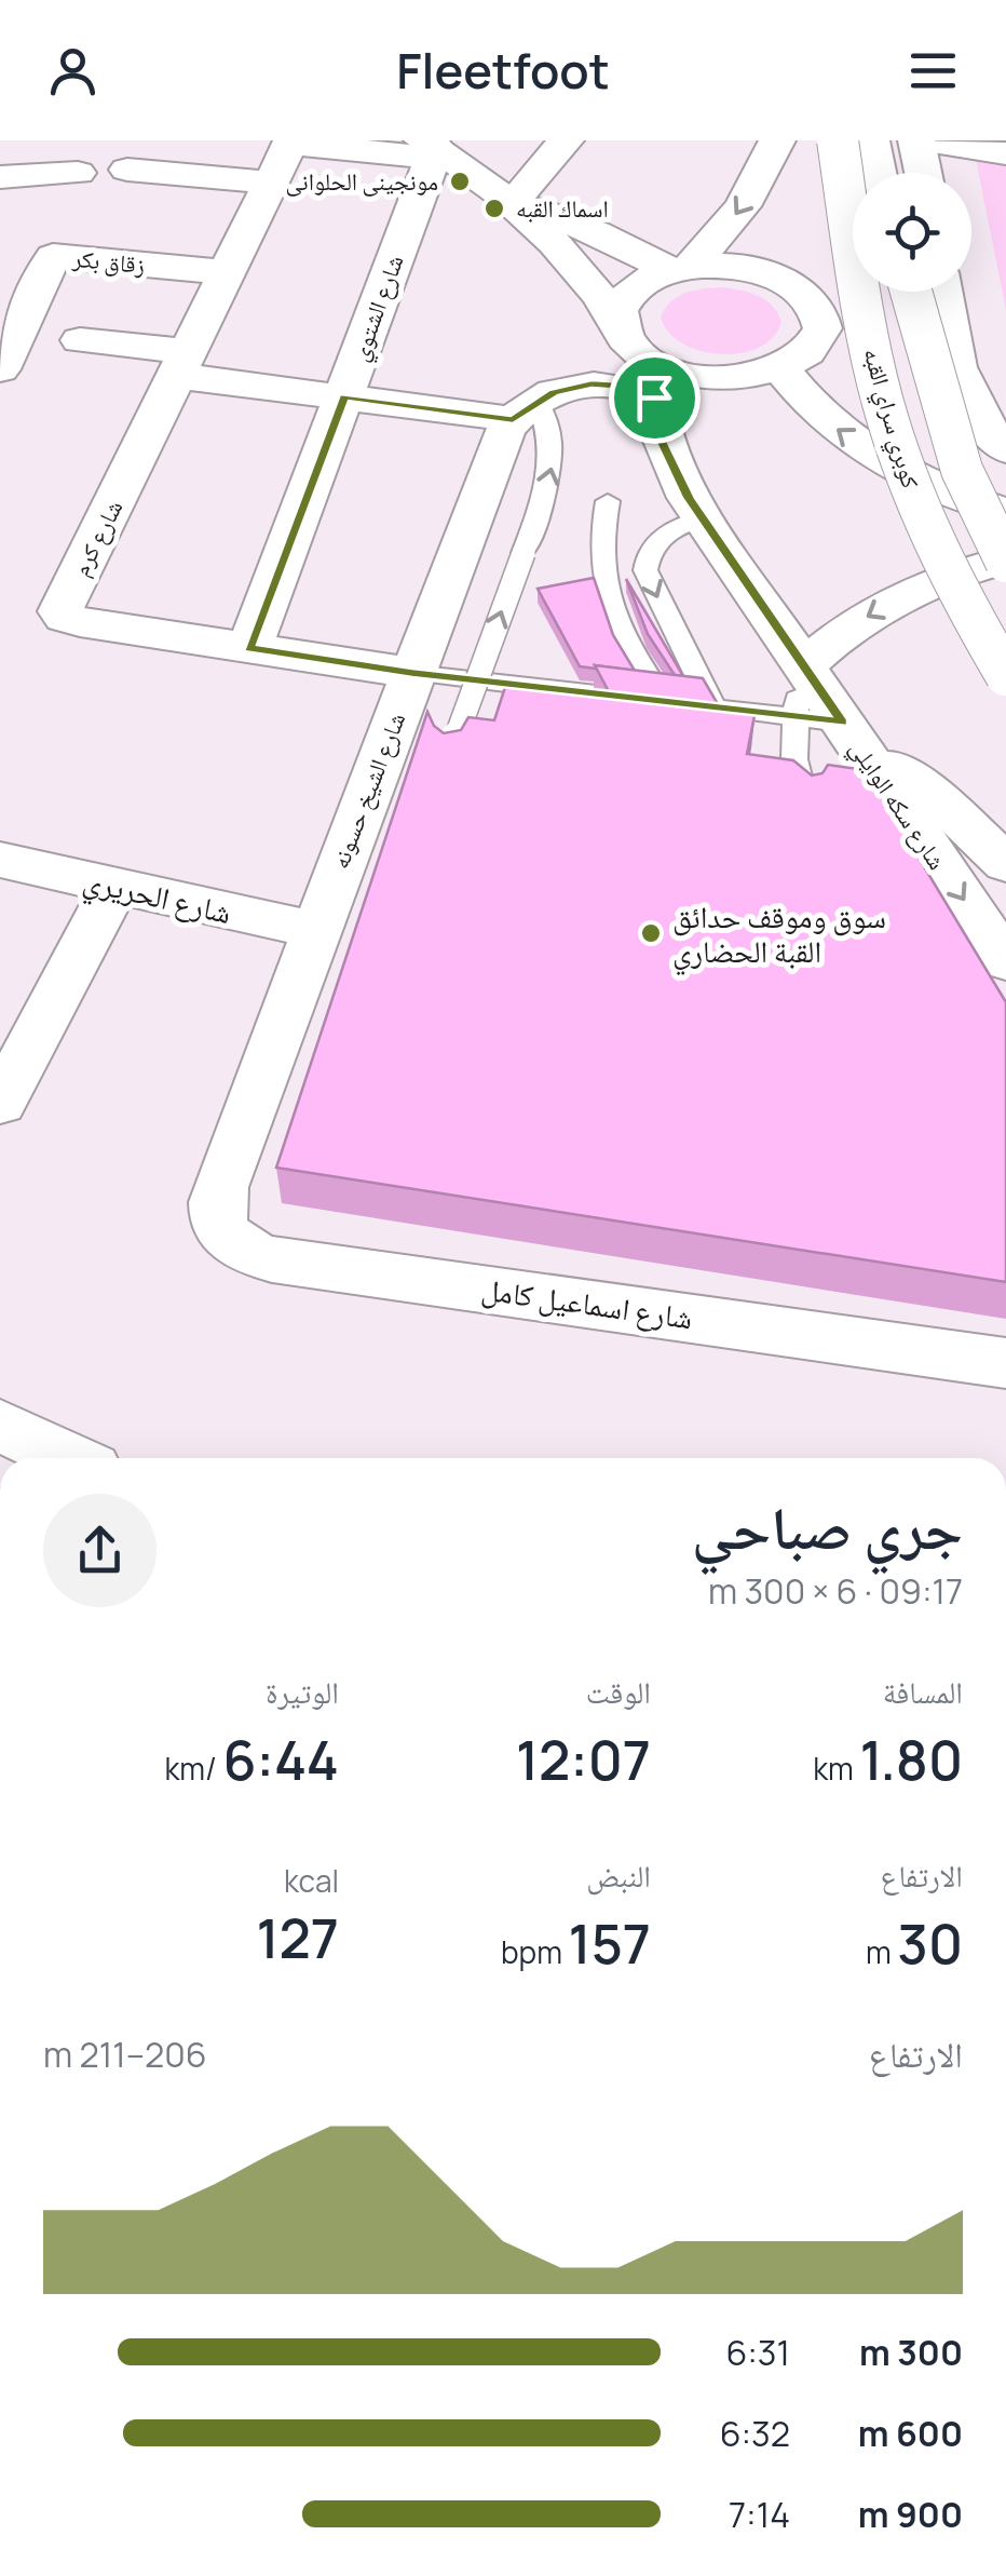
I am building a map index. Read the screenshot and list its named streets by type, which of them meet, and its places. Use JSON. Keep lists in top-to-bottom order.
{
  "streets": {
    "street": [
      "زقاق بكر",
      "شارع الشتوي",
      "كوبري سراي القبه",
      "شارع كرم",
      "شارع الشيخ حسونه",
      "شارع سكه الوايلي",
      "شارع الحريري",
      "شارع اسماعيل كامل"
    ]
  },
  "crossings": [
    ["زقاق بكر", "شارع كرم"],
    ["شارع الشتوي", "شارع كرم"],
    ["شارع كرم", "شارع الشيخ حسونه"],
    ["شارع الشيخ حسونه", "شارع الحريري"],
    ["شارع الشيخ حسونه", "شارع اسماعيل كامل"]
  ],
  "places": ["مونجينى الحلوانى", "اسماك القبه", "سوق وموقف حدائق القبة الحضاري"],
  "page": {
    "header": "Fleetfoot",
    "heading": ["جري صباحي", "09:17 · 6 × 300 m"],
    "stats": [
      ["المسافة", "1.80 km"],
      ["الوقت", "12:07"],
      ["الوتيرة", "6:44 /km"],
      ["الارتفاع", "30 m"],
      ["النبض", "157 bpm"],
      ["kcal", "127"]
    ],
    "chart": ["الارتفاع", "206–211 m"],
    "list": [
      {
        "name": "300 m",
        "note": "6:31"
      },
      {
        "name": "600 m",
        "note": "6:32"
      },
      {
        "name": "900 m",
        "note": "7:14"
      }
    ]
  }
}
